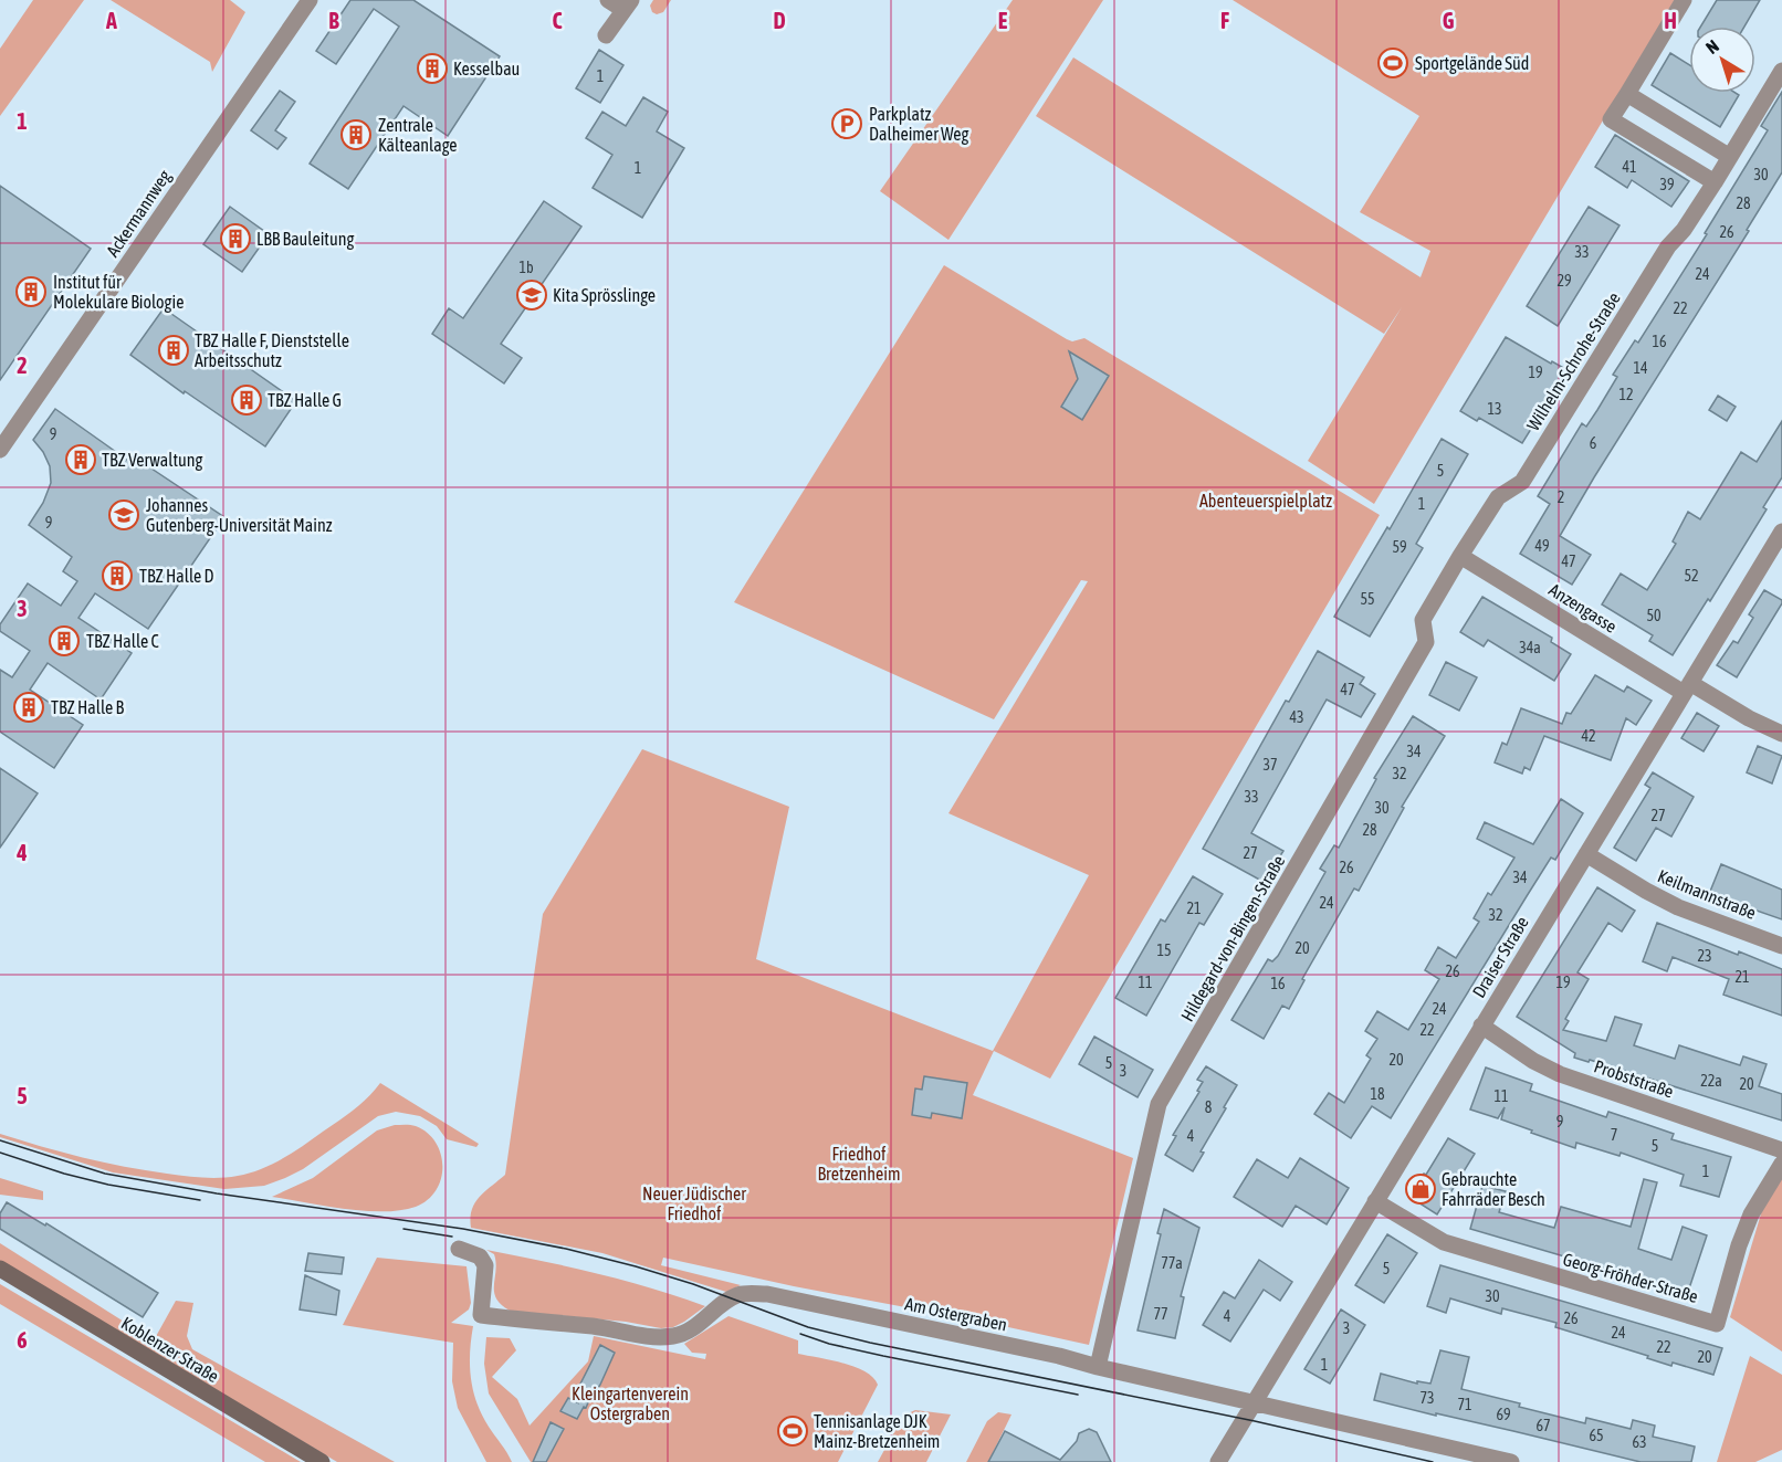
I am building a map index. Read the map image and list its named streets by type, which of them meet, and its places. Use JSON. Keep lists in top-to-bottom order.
{
  "streets": {
    "main road": ["Koblenzer Straße"],
    "street": [
      "Ackermannweg",
      "Wilhelm-Schrohe-Straße",
      "Anzengasse",
      "Keilmannstraße",
      "Hildegard-von-Bingen-Straße",
      "Draiser Straße",
      "Probststraße",
      "Georg-Fröhder-Straße",
      "Am Ostergraben"
    ]
  },
  "crossings": [
    ["Wilhelm-Schrohe-Straße", "Anzengasse"],
    ["Wilhelm-Schrohe-Straße", "Hildegard-von-Bingen-Straße"],
    ["Anzengasse", "Hildegard-von-Bingen-Straße"],
    ["Anzengasse", "Draiser Straße"],
    ["Keilmannstraße", "Draiser Straße"],
    ["Hildegard-von-Bingen-Straße", "Am Ostergraben"],
    ["Draiser Straße", "Probststraße"],
    ["Draiser Straße", "Georg-Fröhder-Straße"],
    ["Draiser Straße", "Am Ostergraben"]
  ],
  "parks": [
    "Abenteuerspielplatz",
    "Friedhof Bretzenheim",
    "Neuer Jüdischer Friedhof",
    "Kleingartenverein Ostergraben"
  ],
  "places": {
    "sports": ["Sportgelände Süd", "Tennisanlage DJK Mainz-Bretzenheim"],
    "building": [
      "Kesselbau",
      "Zentrale Kälteanlage",
      "LBB Bauleitung",
      "Institut für Molekulare Biologie",
      "TBZ Halle F, Dienststelle Arbeitsschutz",
      "TBZ Halle G",
      "TBZ Verwaltung",
      "TBZ Halle D",
      "TBZ Halle C",
      "TBZ Halle B"
    ],
    "parking": ["Parkplatz Dalheimer Weg"],
    "school or university": ["Kita Sprösslinge", "Johannes Gutenberg-Universität Mainz"],
    "shop": ["Gebrauchte Fahrräder Besch"]
  },
  "house_numbers": [
    "1",
    "41",
    "1",
    "30",
    "39",
    "28",
    "26",
    "33",
    "1b",
    "24",
    "29",
    "22",
    "16",
    "14",
    "19",
    "12",
    "13",
    "9",
    "6",
    "5",
    "2",
    "1",
    "9",
    "49",
    "59",
    "47",
    "52",
    "55",
    "50",
    "34a",
    "47",
    "43",
    "42",
    "34",
    "37",
    "32",
    "33",
    "30",
    "27",
    "28",
    "27",
    "26",
    "34",
    "24",
    "21",
    "32",
    "20",
    "15",
    "23",
    "26",
    "21",
    "11",
    "19",
    "16",
    "24",
    "22",
    "20",
    "5",
    "3",
    "22a",
    "20",
    "18",
    "11",
    "8",
    "9",
    "7",
    "4",
    "5",
    "1",
    "77a",
    "5",
    "30",
    "77",
    "4",
    "26",
    "3",
    "24",
    "22",
    "20",
    "1",
    "73",
    "71",
    "69",
    "67",
    "65",
    "63"
  ],
  "north": "top left",
  "grid": {
    "columns": [
      "A",
      "B",
      "C",
      "D",
      "E",
      "F",
      "G",
      "H"
    ],
    "rows": [
      "1",
      "2",
      "3",
      "4",
      "5",
      "6"
    ]
  }
}
